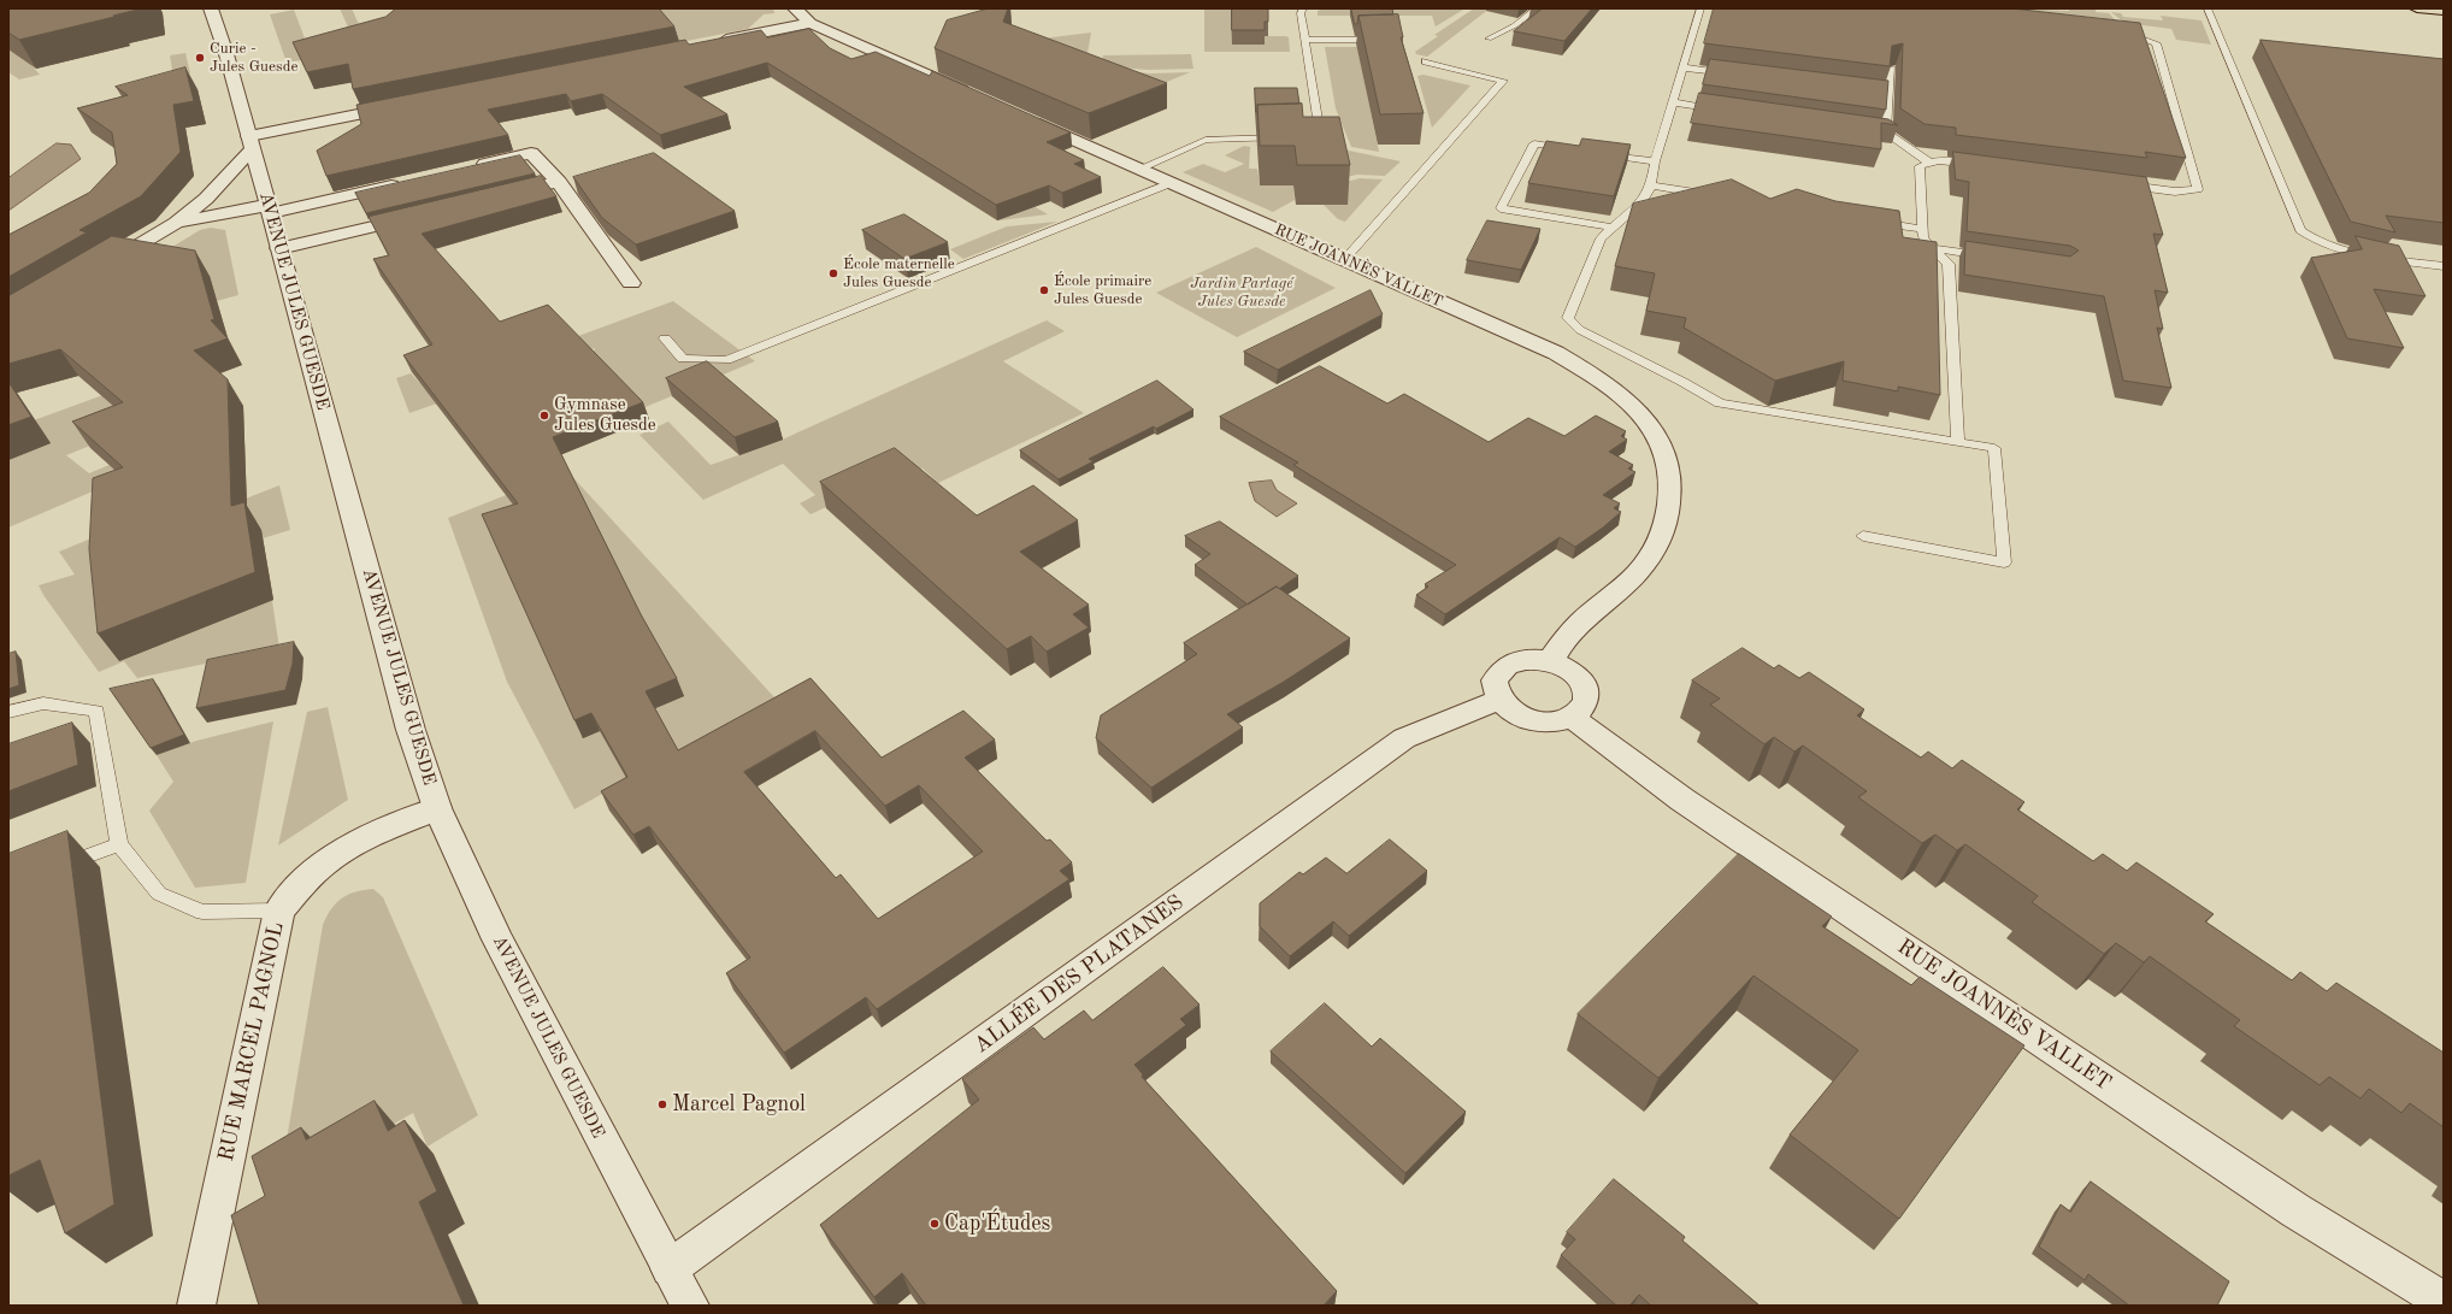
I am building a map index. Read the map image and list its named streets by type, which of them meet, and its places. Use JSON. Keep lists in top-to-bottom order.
{
  "streets": {
    "street": [
      "RUE JOANNÈS VALLET",
      "AVENUE JULES GUESDE",
      "ALLÉE DES PLATANES",
      "RUE MARCEL PAGNOL"
    ]
  },
  "crossings": [
    ["RUE JOANNÈS VALLET", "ALLÉE DES PLATANES"],
    ["AVENUE JULES GUESDE", "ALLÉE DES PLATANES"],
    ["AVENUE JULES GUESDE", "RUE MARCEL PAGNOL"]
  ],
  "parks": ["Jardin Partagé Jules Guesde"],
  "places": [
    "Curie - Jules Guesde",
    "École maternelle Jules Guesde",
    "École primaire Jules Guesde",
    "Gymnase Jules Guesde",
    "Marcel Pagnol",
    "Cap'Études"
  ]
}
